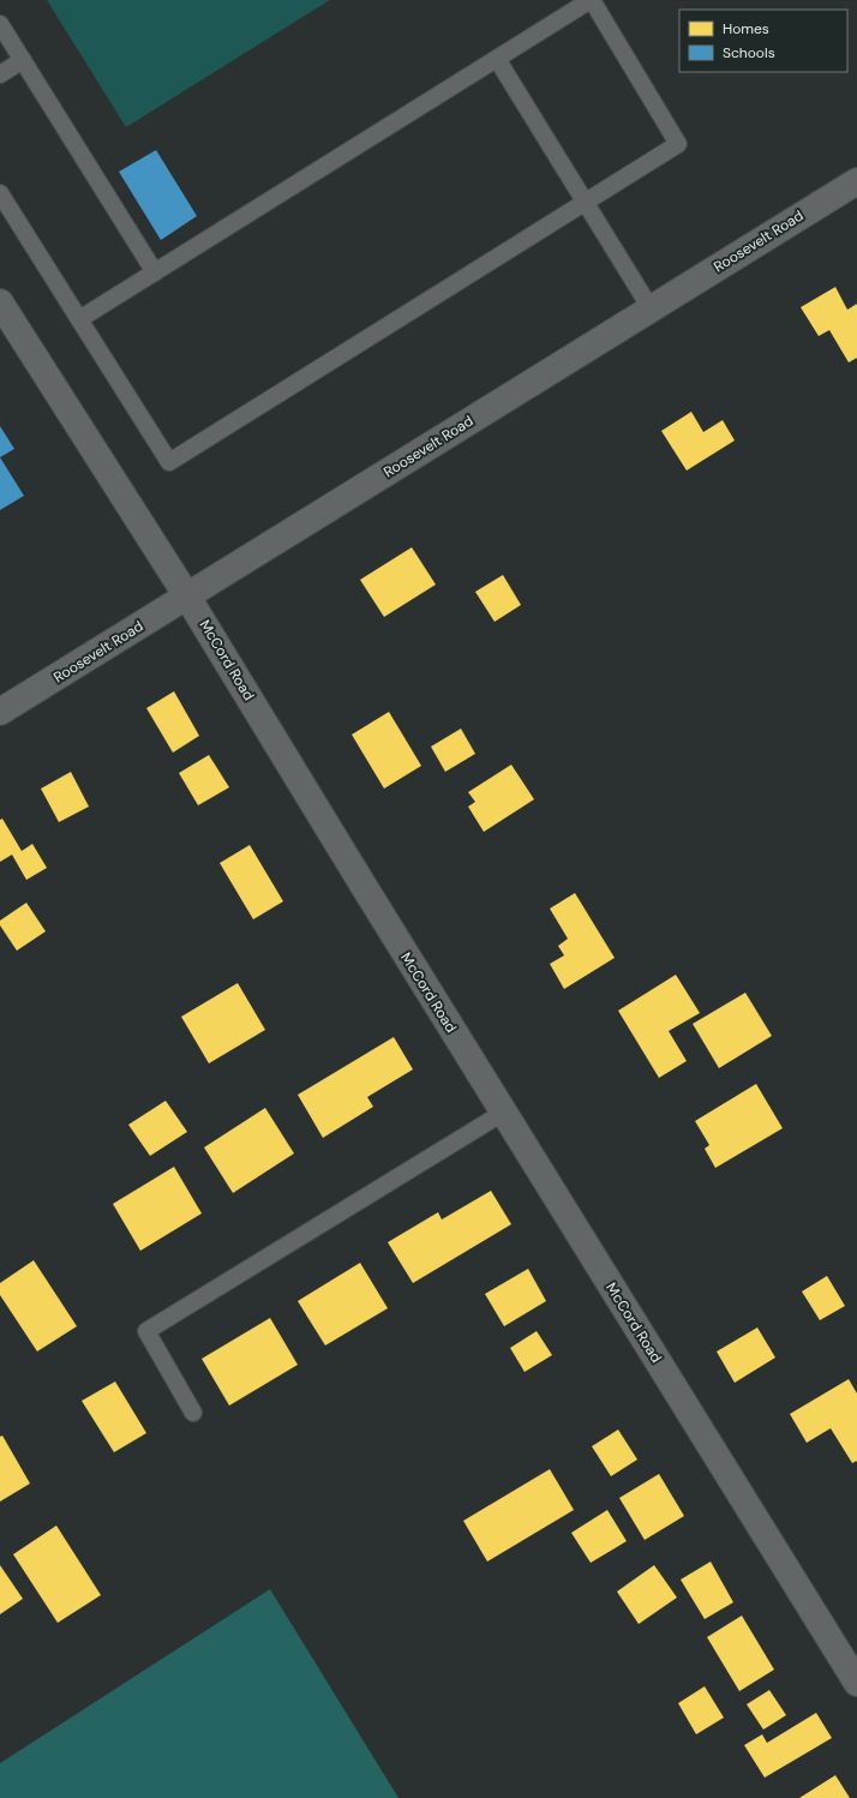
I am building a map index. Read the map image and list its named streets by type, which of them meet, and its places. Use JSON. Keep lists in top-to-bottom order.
{
  "streets": {
    "street": ["Roosevelt Road", "McCord Road"]
  },
  "crossings": [
    ["Roosevelt Road", "McCord Road"]
  ],
  "legend": ["Homes", "Schools"]
}
